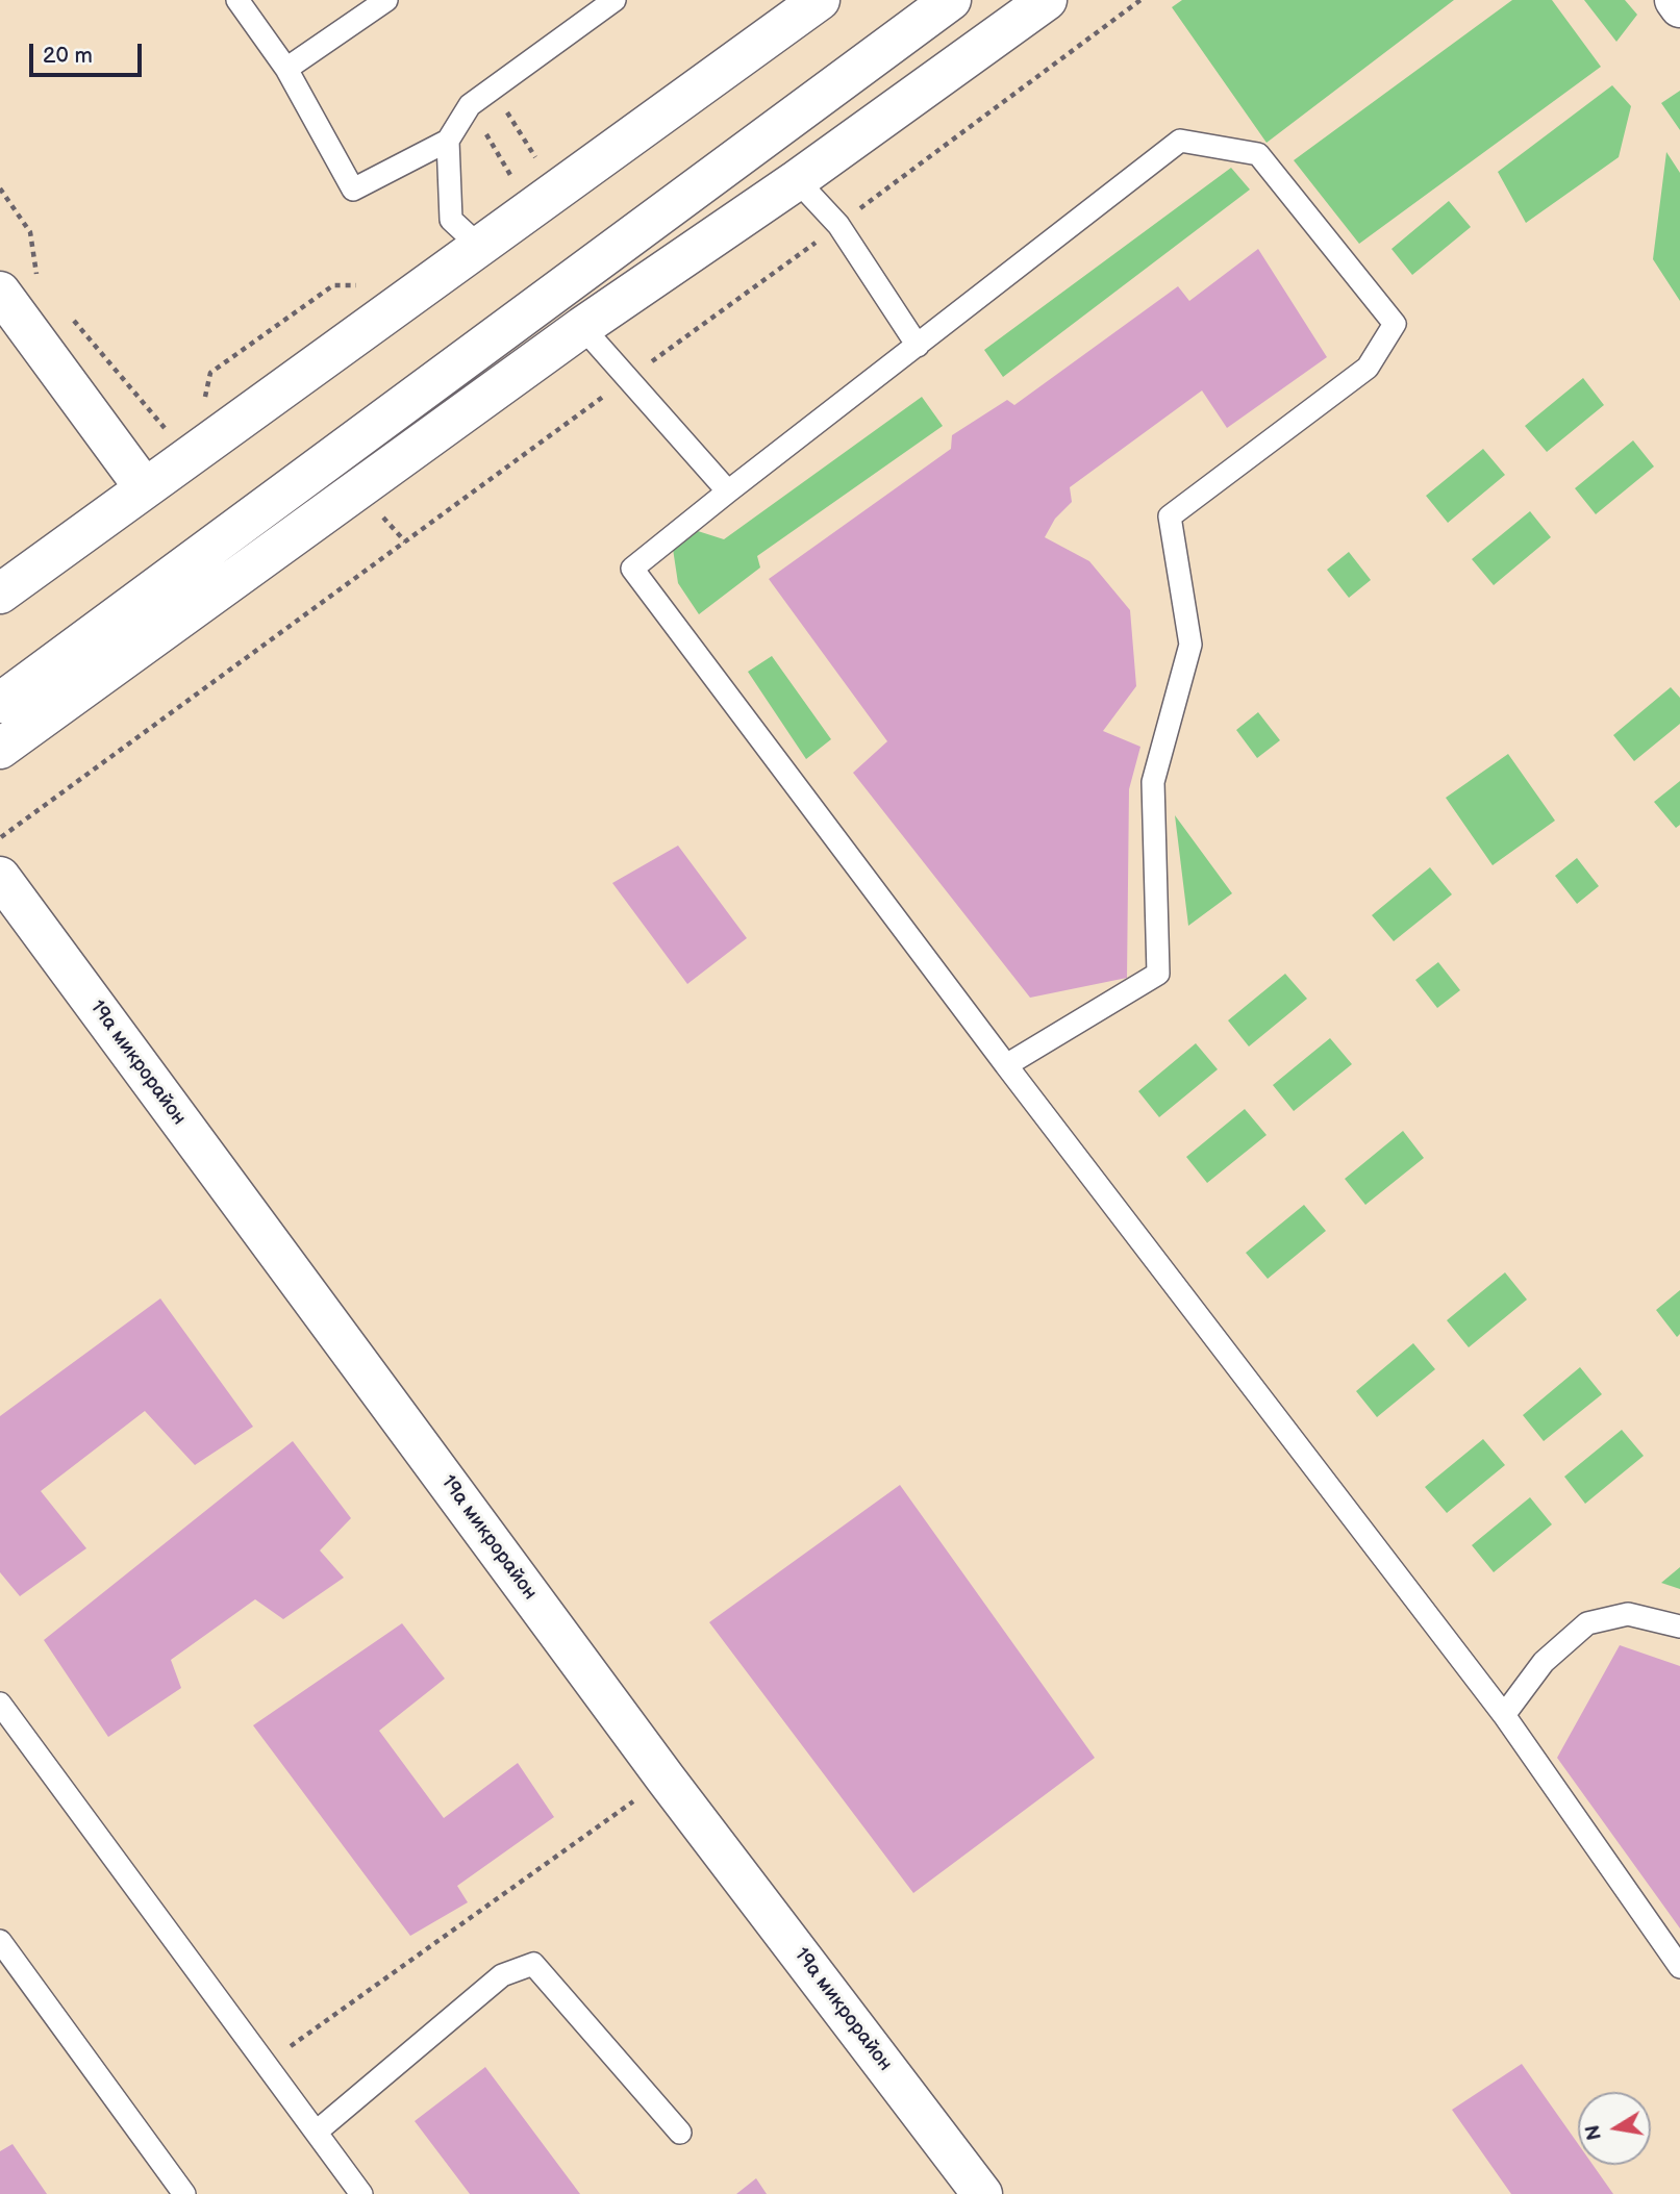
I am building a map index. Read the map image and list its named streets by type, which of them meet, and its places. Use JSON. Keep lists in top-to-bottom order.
{
  "streets": {
    "street": ["19а микрорайон"]
  },
  "scale_bar": "20 m",
  "north": "left"
}
